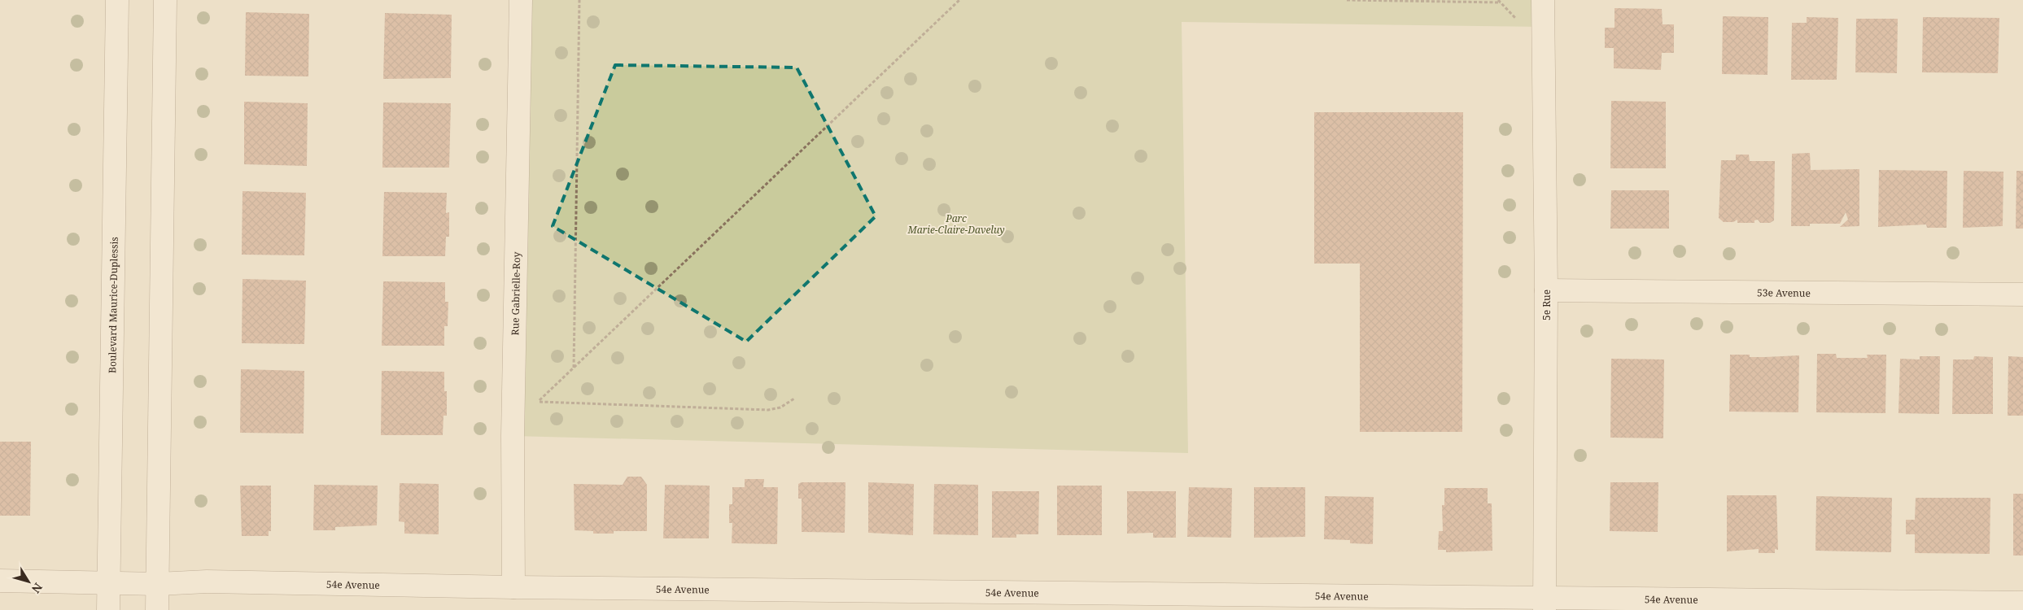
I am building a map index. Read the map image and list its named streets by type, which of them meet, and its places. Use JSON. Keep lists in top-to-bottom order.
{
  "streets": {
    "street": [
      "53e Avenue",
      "Rue Gabrielle-Roy",
      "Boulevard Maurice-Duplessis",
      "5e Rue",
      "54e Avenue"
    ]
  },
  "crossings": [
    ["53e Avenue", "5e Rue"],
    ["Rue Gabrielle-Roy", "54e Avenue"],
    ["Boulevard Maurice-Duplessis", "54e Avenue"],
    ["5e Rue", "54e Avenue"]
  ],
  "parks": ["Parc Marie-Claire-Daveluy"],
  "north": "bottom right"
}
